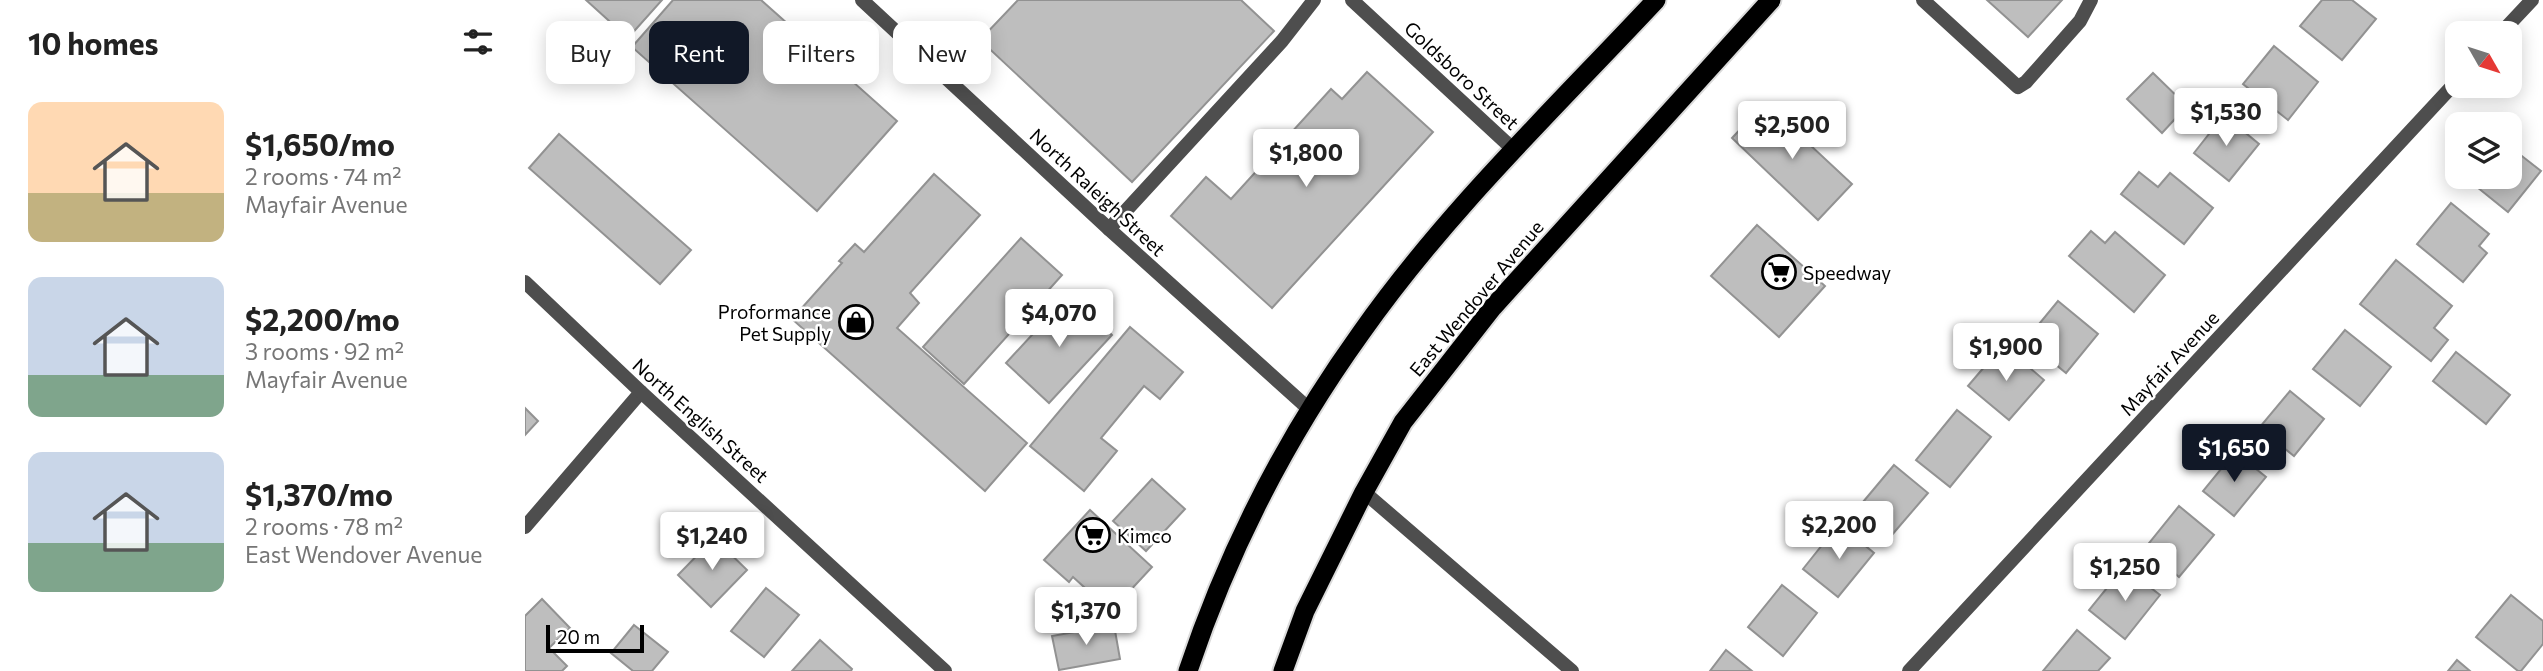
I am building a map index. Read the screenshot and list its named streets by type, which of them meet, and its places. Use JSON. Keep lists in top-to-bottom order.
{
  "streets": {
    "highway": ["East Wendover Avenue"],
    "street": [
      "Goldsboro Street",
      "North Raleigh Street",
      "Mayfair Avenue",
      "North English Street"
    ]
  },
  "places": {
    "supermarket": ["Speedway", "Kimco"],
    "shop": ["Proformance Pet Supply"]
  },
  "scale_bar": "20 m",
  "north": "bottom right",
  "page": {
    "heading": "10 homes",
    "chip": [
      "Buy",
      "Rent",
      "Filters",
      "New"
    ],
    "list": [
      {
        "name": "$1,650/mo",
        "note": "2 rooms · 74 m² · Mayfair Avenue"
      },
      {
        "name": "$2,200/mo",
        "note": "3 rooms · 92 m² · Mayfair Avenue"
      },
      {
        "name": "$1,370/mo",
        "note": "2 rooms · 78 m² · East Wendover Avenue"
      }
    ],
    "price": [
      "$1,530",
      "$2,500",
      "$1,800",
      "$4,070",
      "$1,900",
      "$1,650",
      "$2,200",
      "$1,240",
      "$1,250",
      "$1,370"
    ],
    "scale": "20 m"
  }
}
